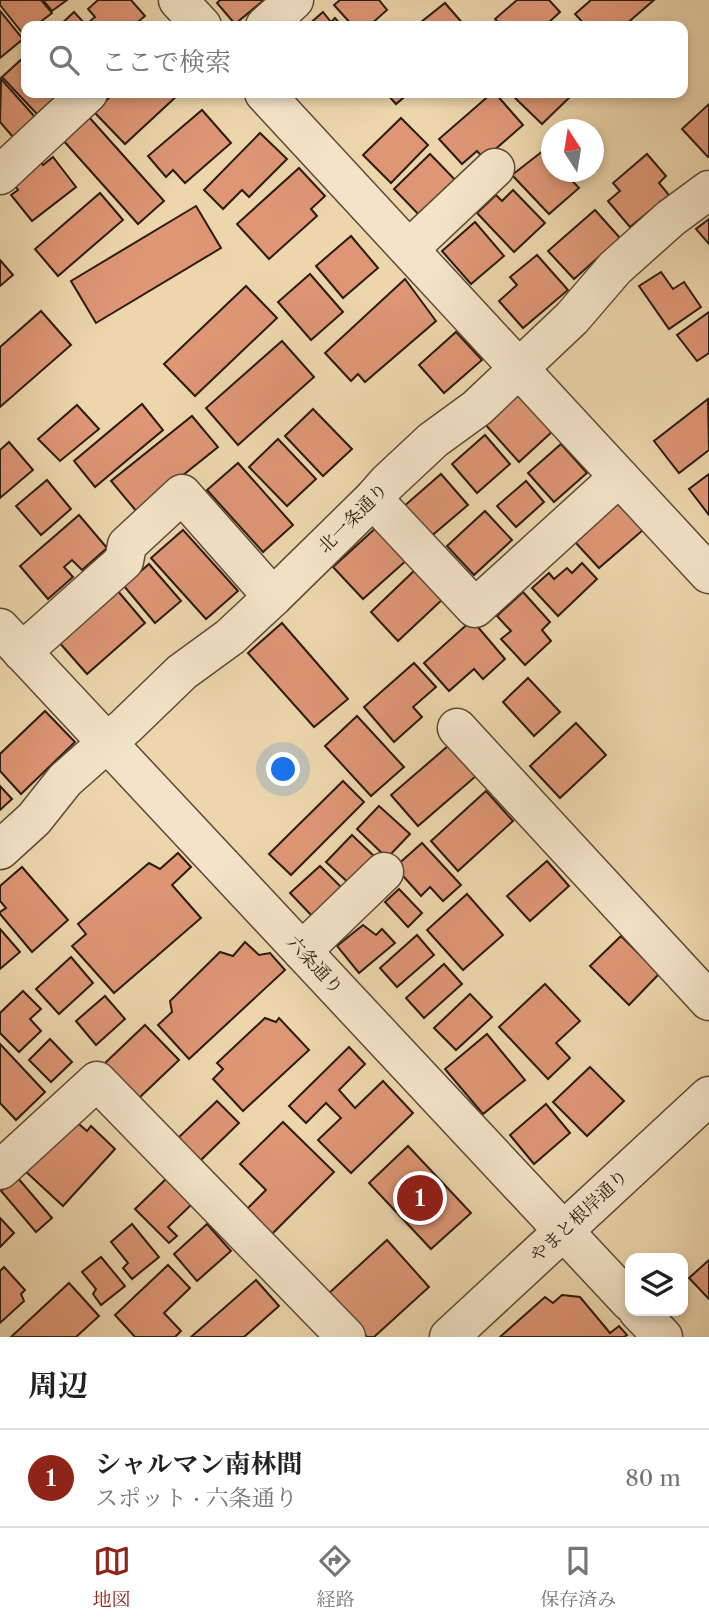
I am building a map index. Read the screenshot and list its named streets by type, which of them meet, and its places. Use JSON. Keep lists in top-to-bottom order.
{
  "streets": {
    "street": ["北一条通り", "六条通り", "やまと根岸通り"]
  },
  "crossings": [
    ["北一条通り", "六条通り"],
    ["六条通り", "やまと根岸通り"]
  ],
  "north": "top",
  "page": {
    "search": "ここで検索",
    "pins": "1",
    "heading": "周辺",
    "list": [
      {
        "mark": "1",
        "name": "シャルマン南林間",
        "note": "スポット · 六条通り",
        "value": "80 m"
      }
    ],
    "nav": ["地図", "経路", "保存済み"]
  }
}
